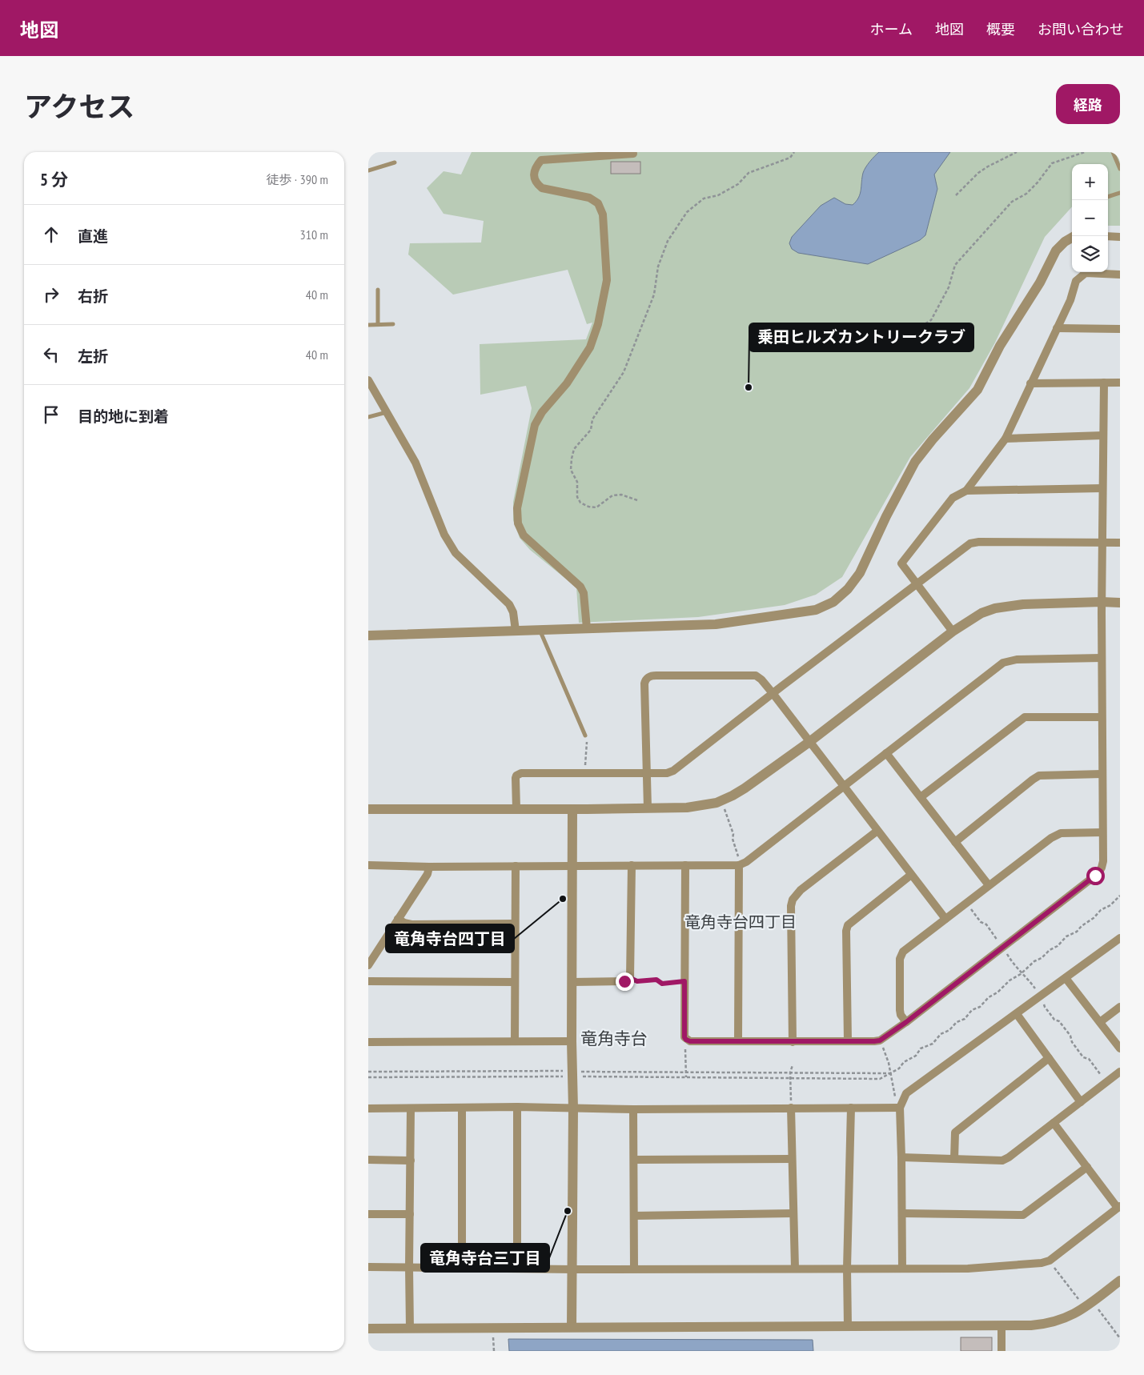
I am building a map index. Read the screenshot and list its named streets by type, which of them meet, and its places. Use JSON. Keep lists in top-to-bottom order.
{
  "districts": ["竜角寺台四丁目", "竜角寺台"],
  "places": ["乗田ヒルズカントリークラブ", "竜角寺台四丁目", "竜角寺台三丁目"],
  "page": {
    "header": "地図",
    "nav": [
      "ホーム",
      "地図",
      "概要",
      "お問い合わせ"
    ],
    "title": "アクセス",
    "buttons": "経路",
    "heading": ["5 分", "徒歩 · 390 m"],
    "map_buttons": ["+", "−"],
    "list": [
      ["直進", "310 m"],
      ["右折", "40 m"],
      ["左折", "40 m"],
      "目的地に到着"
    ]
  }
}
